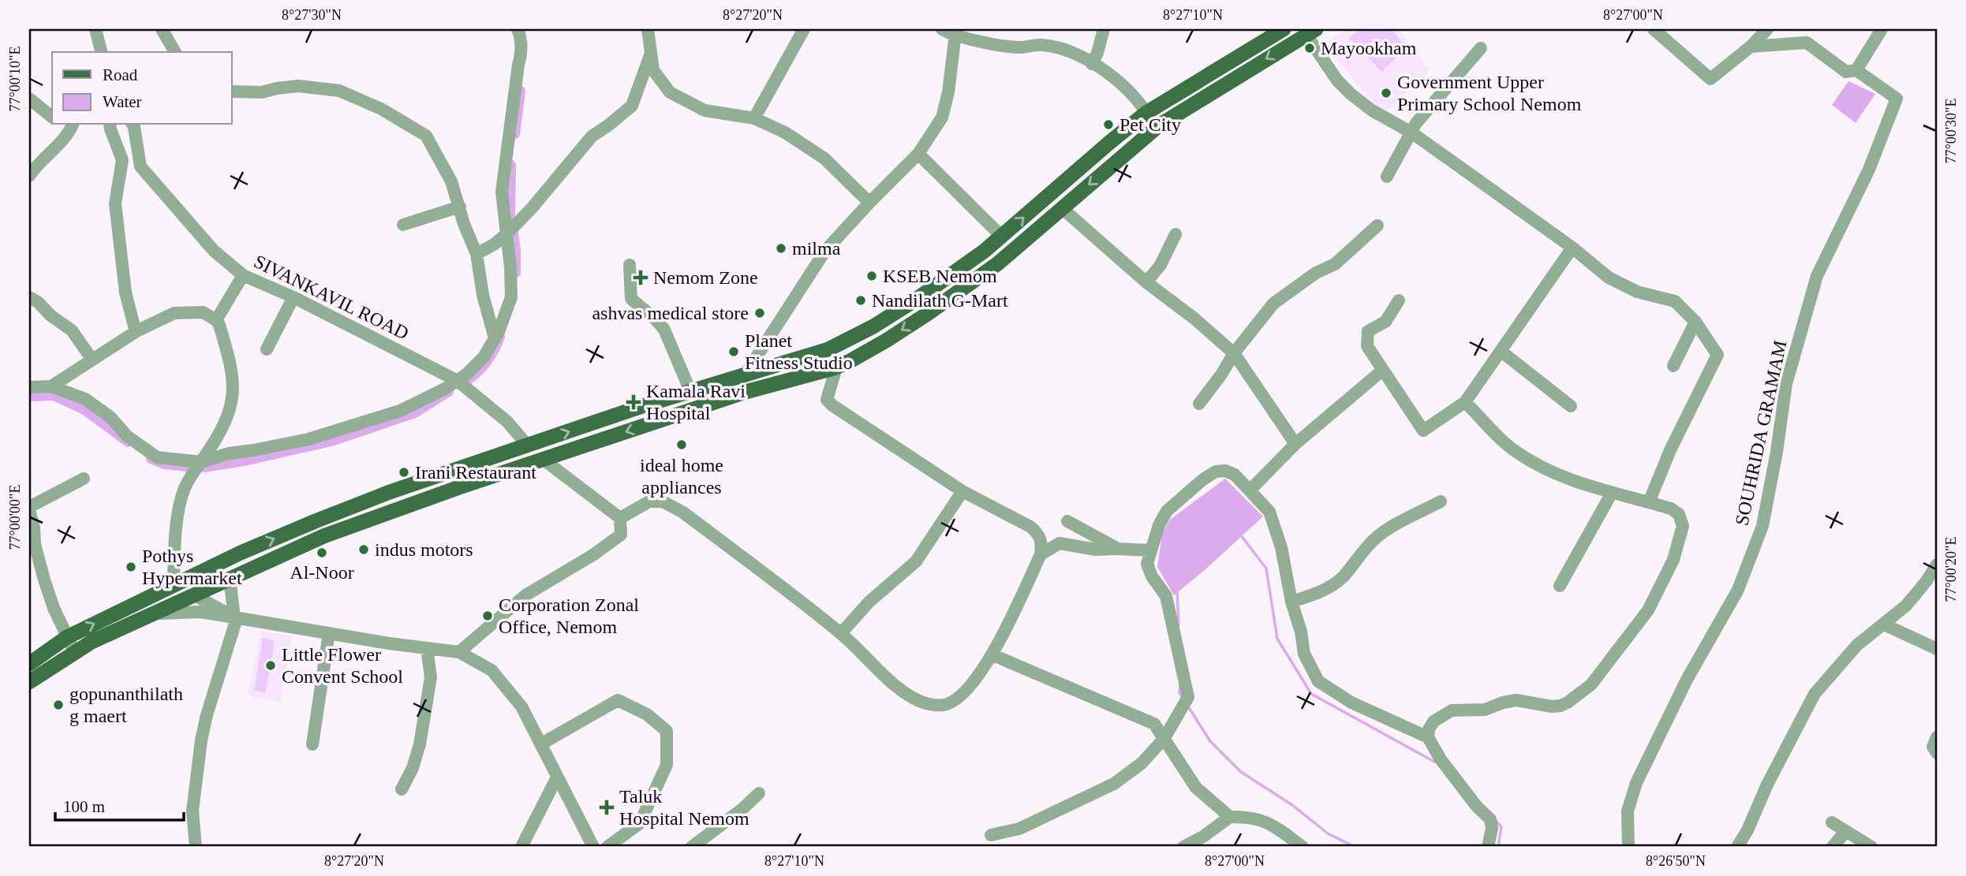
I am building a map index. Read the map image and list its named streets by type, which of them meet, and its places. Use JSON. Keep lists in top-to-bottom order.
{
  "streets": {
    "street": ["SIVANKAVIL ROAD", "SOUHRIDA GRAMAM"]
  },
  "places": {
    "other": [
      "Mayookham",
      "Government Upper Primary School Nemom",
      "Pet City",
      "milma",
      "KSEB Nemom",
      "Nandilath G-Mart",
      "ashvas medical store",
      "Planet Fitness Studio",
      "ideal home appliances",
      "Irani Restaurant",
      "indus motors",
      "Al-Noor",
      "Pothys Hypermarket",
      "Corporation Zonal Office, Nemom",
      "Little Flower Convent School",
      "gopunanthilath g maert"
    ],
    "health": ["Nemom Zone", "Kamala Ravi Hospital", "Taluk Hospital Nemom"]
  },
  "legend": ["Road", "Water"],
  "scale_bar": "100 m",
  "coordinates": [
    "8°27'30\"N",
    "8°27'20\"N",
    "8°27'10\"N",
    "8°27'00\"N",
    "77°00'10\"E",
    "77°00'30\"E",
    "77°00'00\"E",
    "77°00'20\"E",
    "8°26'50\"N"
  ]
}
